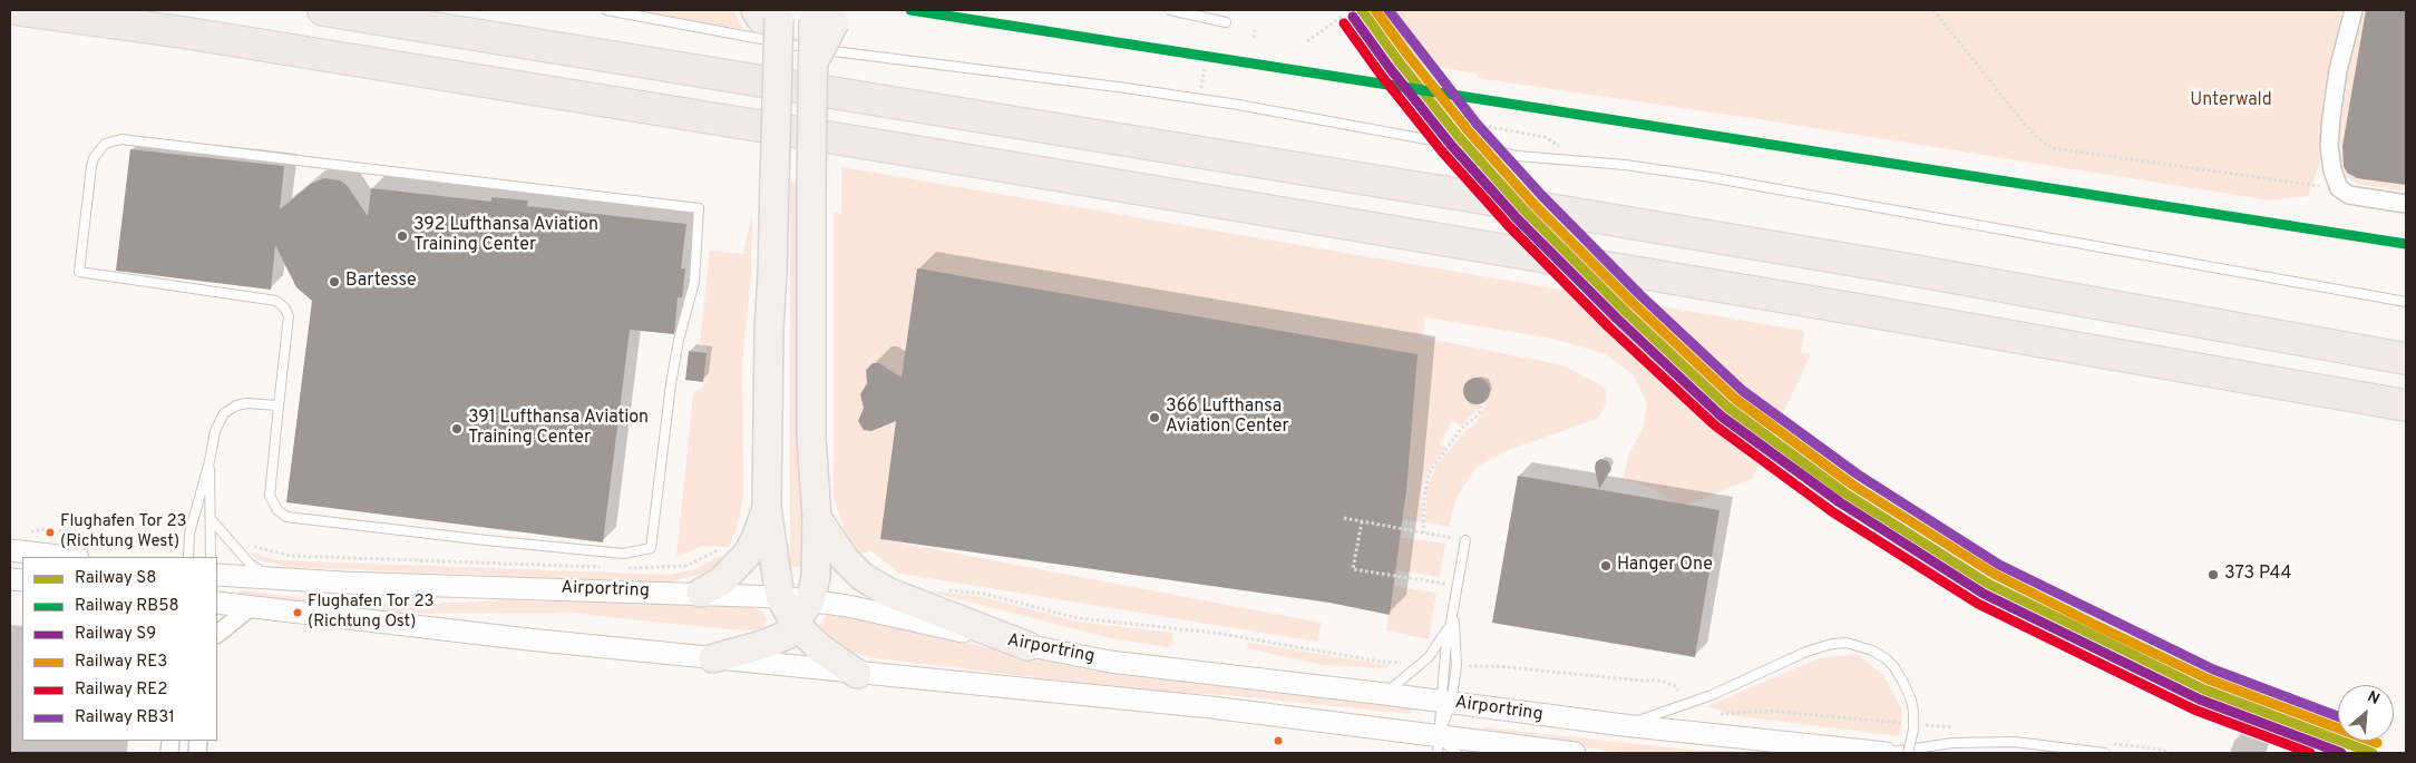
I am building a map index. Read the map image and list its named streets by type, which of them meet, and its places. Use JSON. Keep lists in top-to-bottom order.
{
  "streets": {
    "street": ["Airportring"]
  },
  "parks": ["Unterwald"],
  "places": [
    "392 Lufthansa Aviation Training Center",
    "Bartesse",
    "366 Lufthansa Aviation Center",
    "391 Lufthansa Aviation Training Center",
    "Flughafen Tor 23 (Richtung West)",
    "Hanger One",
    "373 P44",
    "Flughafen Tor 23 (Richtung Ost)"
  ],
  "lines": [
    "rail line S8",
    "rail line RB58",
    "rail line RE3",
    "rail line RB31",
    "rail line S9",
    "rail line RE2"
  ],
  "legend": [
    "Railway S8",
    "Railway RB58",
    "Railway S9",
    "Railway RE3",
    "Railway RE2",
    "Railway RB31"
  ],
  "north": "top right"
}
